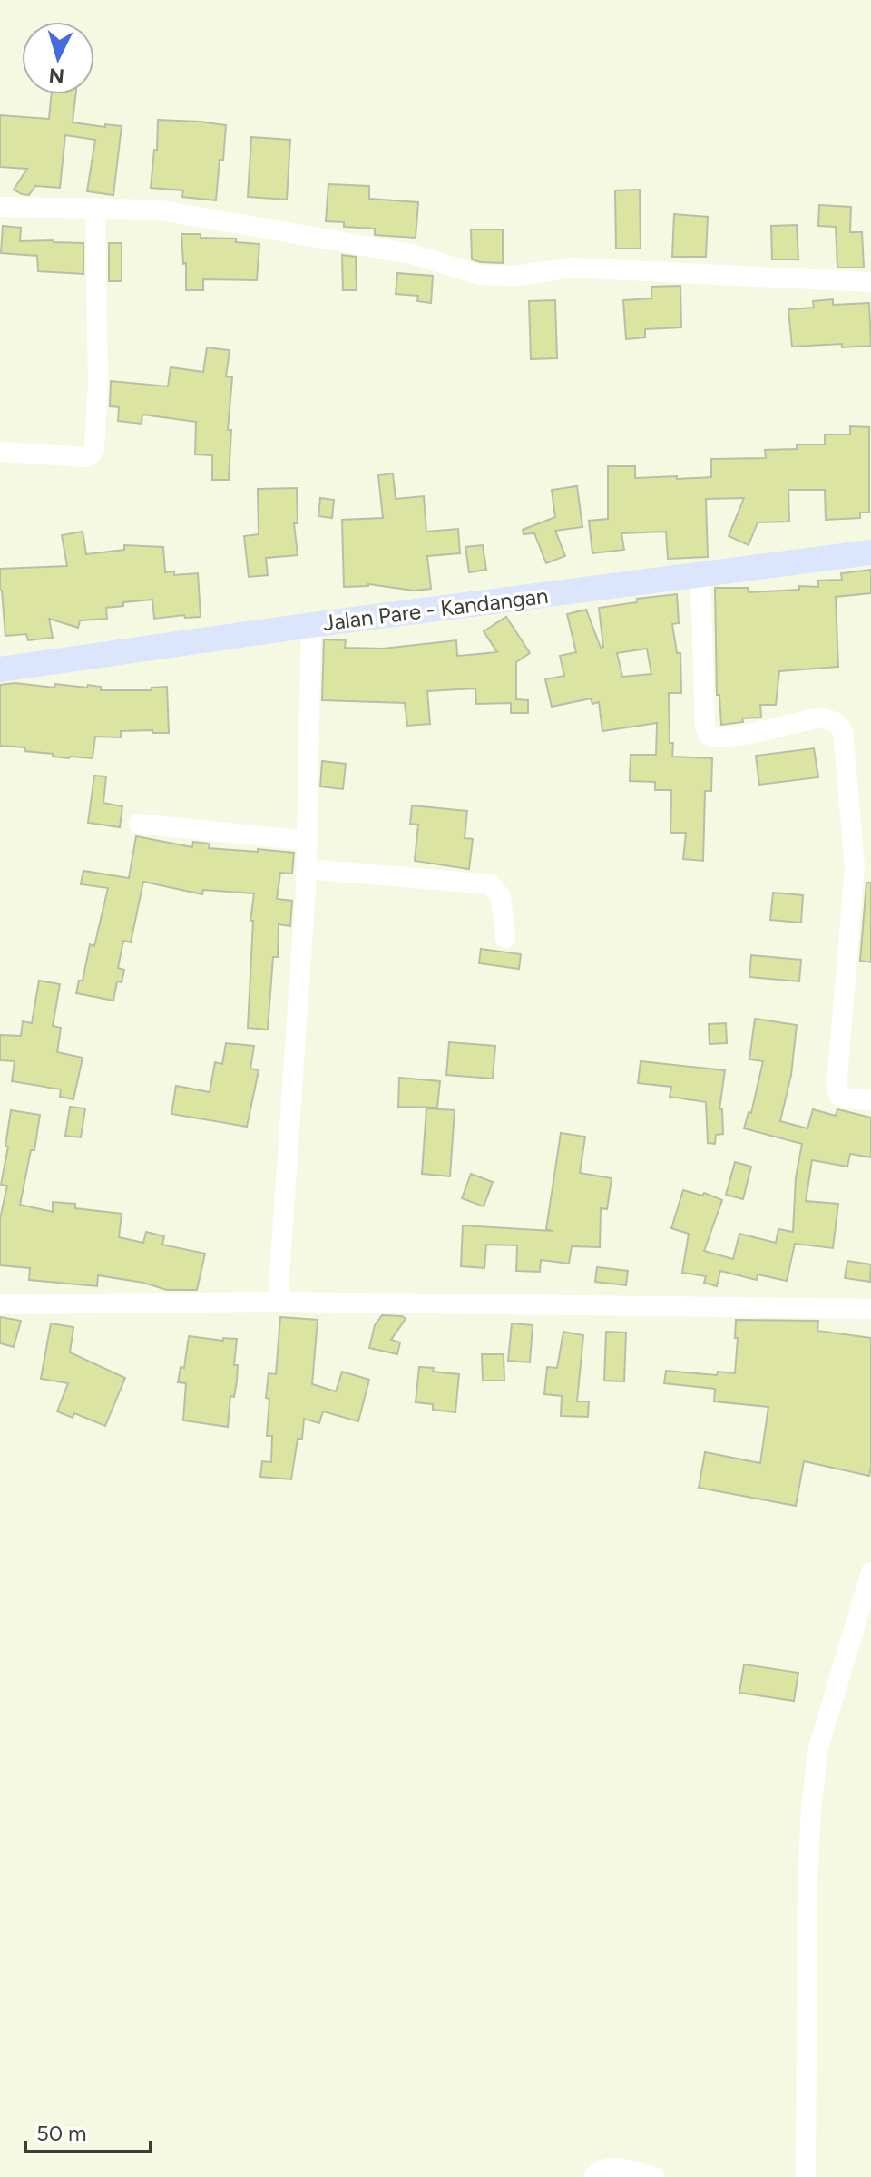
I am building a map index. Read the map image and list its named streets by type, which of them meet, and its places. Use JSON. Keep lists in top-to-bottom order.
{
  "streets": {
    "main road": ["Jalan Pare - Kandangan"]
  },
  "scale_bar": "50 m",
  "north": "bottom"
}
